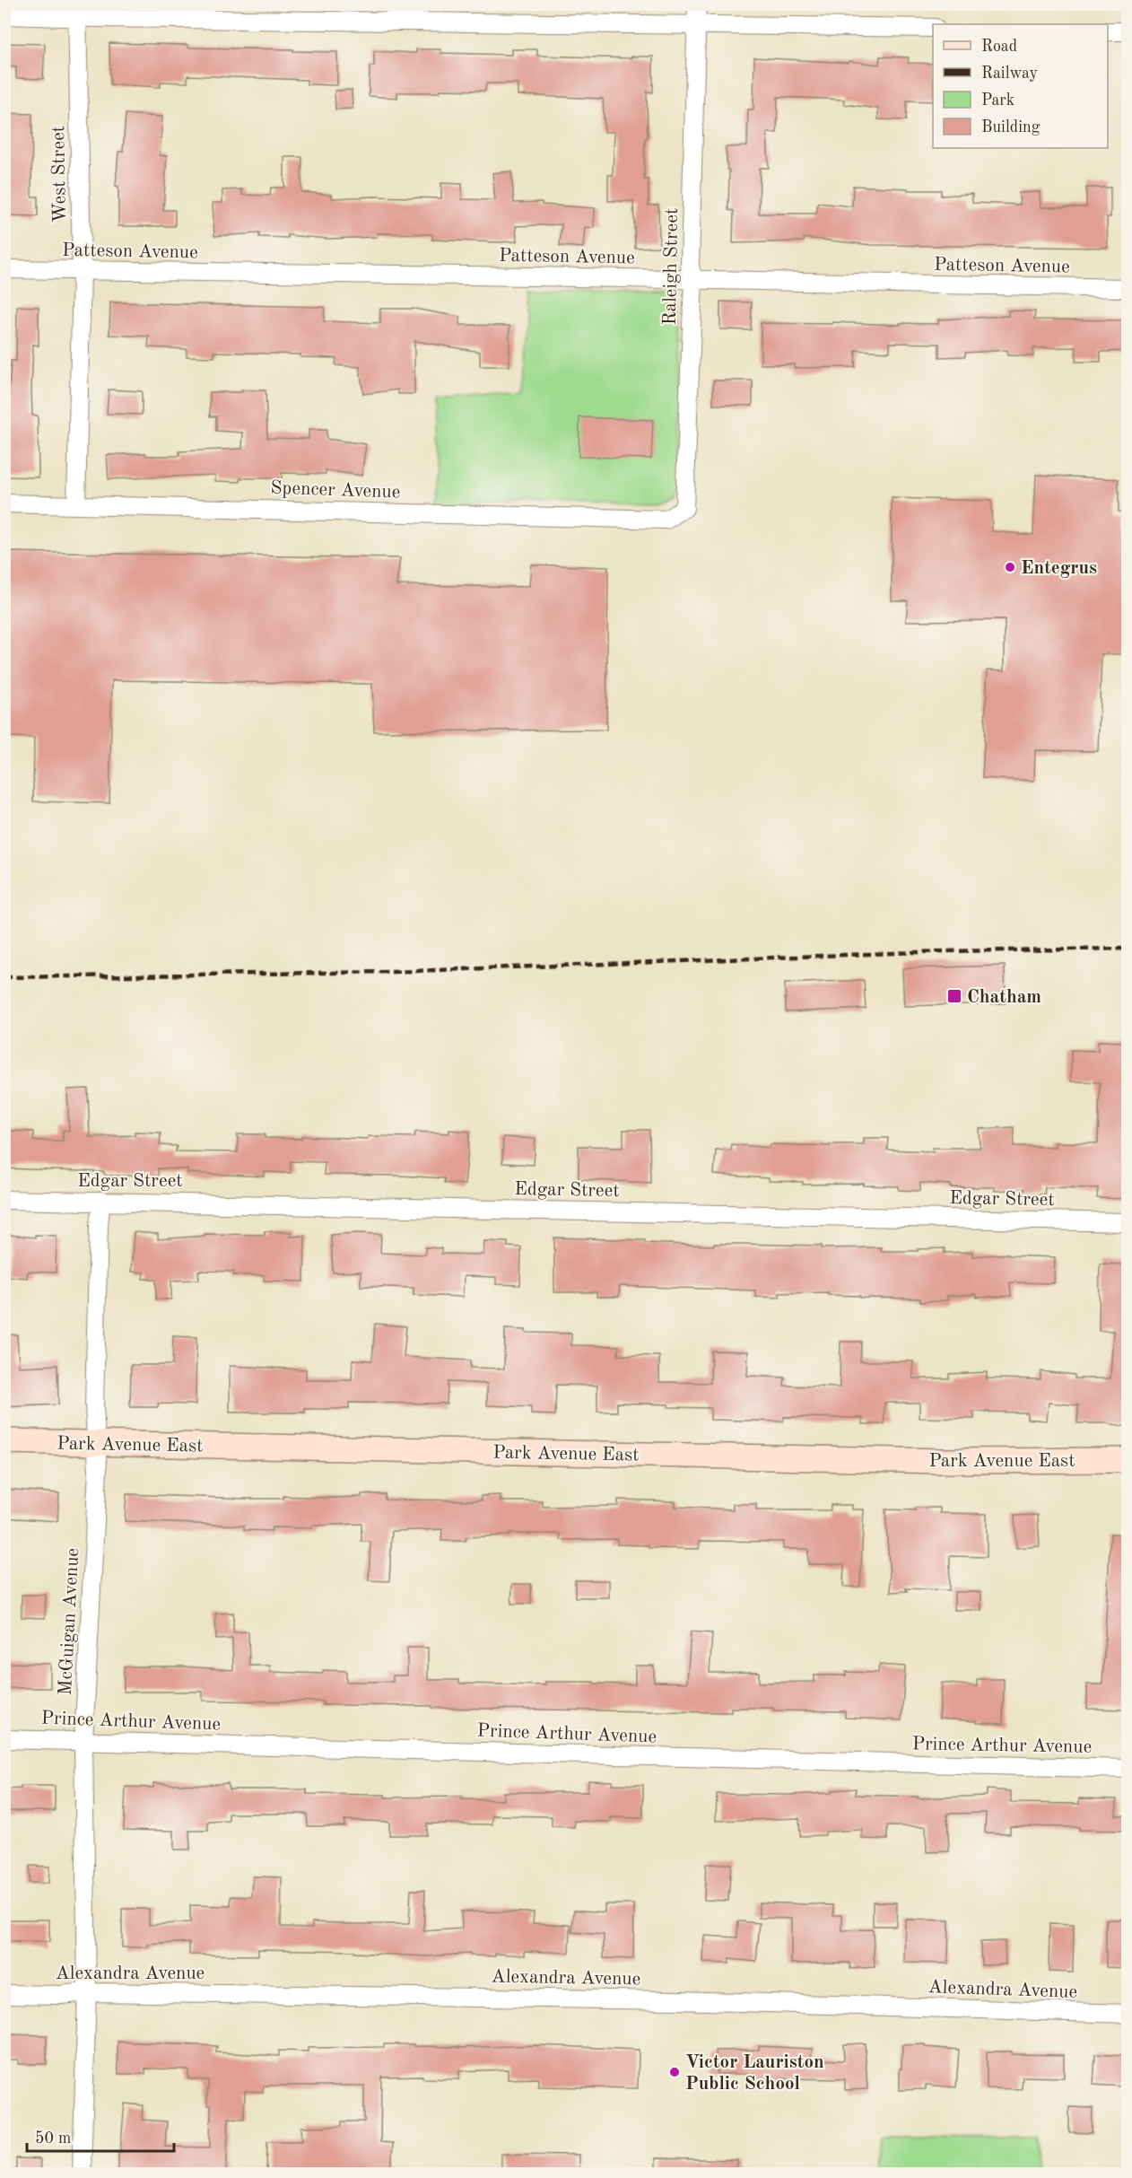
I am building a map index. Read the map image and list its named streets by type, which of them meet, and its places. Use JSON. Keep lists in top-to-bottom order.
{
  "streets": {
    "main road": ["Park Avenue East"],
    "street": [
      "West Street",
      "Patteson Avenue",
      "Raleigh Street",
      "Spencer Avenue",
      "Edgar Street",
      "McGuigan Avenue",
      "Prince Arthur Avenue",
      "Alexandra Avenue"
    ]
  },
  "crossings": [
    ["West Street", "Patteson Avenue"],
    ["West Street", "Spencer Avenue"],
    ["Patteson Avenue", "Raleigh Street"],
    ["Raleigh Street", "Spencer Avenue"],
    ["Edgar Street", "McGuigan Avenue"],
    ["Park Avenue East", "McGuigan Avenue"],
    ["McGuigan Avenue", "Prince Arthur Avenue"],
    ["McGuigan Avenue", "Alexandra Avenue"]
  ],
  "places": {
    "other": ["Entegrus", "Victor Lauriston Public School"],
    "transit": ["Chatham"]
  },
  "legend": [
    "Road",
    "Railway",
    "Park",
    "Building"
  ],
  "scale_bar": "50 m"
}
